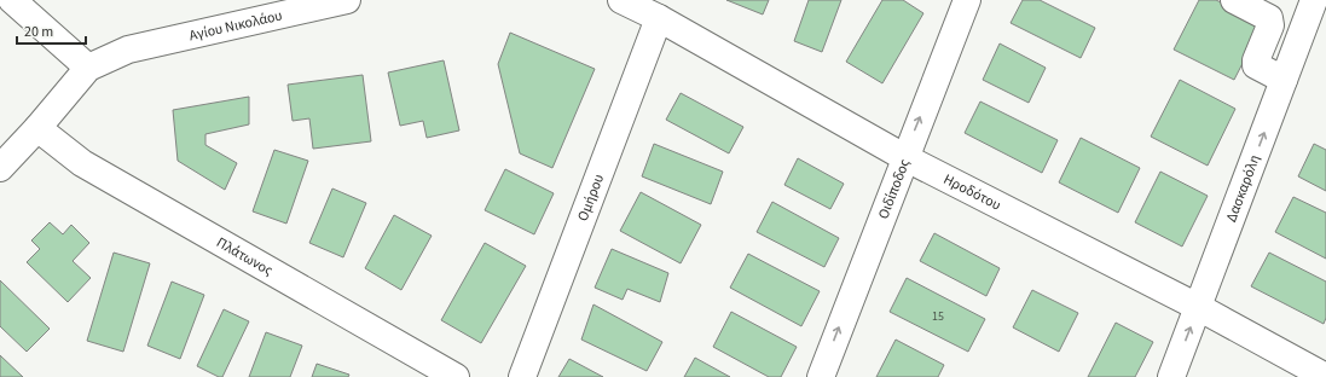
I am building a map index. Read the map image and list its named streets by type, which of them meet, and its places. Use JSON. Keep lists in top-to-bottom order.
{
  "streets": {
    "street": [
      "Αγίου Νικολάου",
      "Οιδίποδος",
      "Δασκαρόλη",
      "Ηροδότου",
      "Ομήρου",
      "Πλάτωνος"
    ]
  },
  "crossings": [
    ["Αγίου Νικολάου", "Πλάτωνος"],
    ["Οιδίποδος", "Ηροδότου"],
    ["Δασκαρόλη", "Ηροδότου"],
    ["Ηροδότου", "Ομήρου"]
  ],
  "one_way": ["Οιδίποδος", "Δασκαρόλη"],
  "house_numbers": ["15"],
  "scale_bar": "20 m"
}
